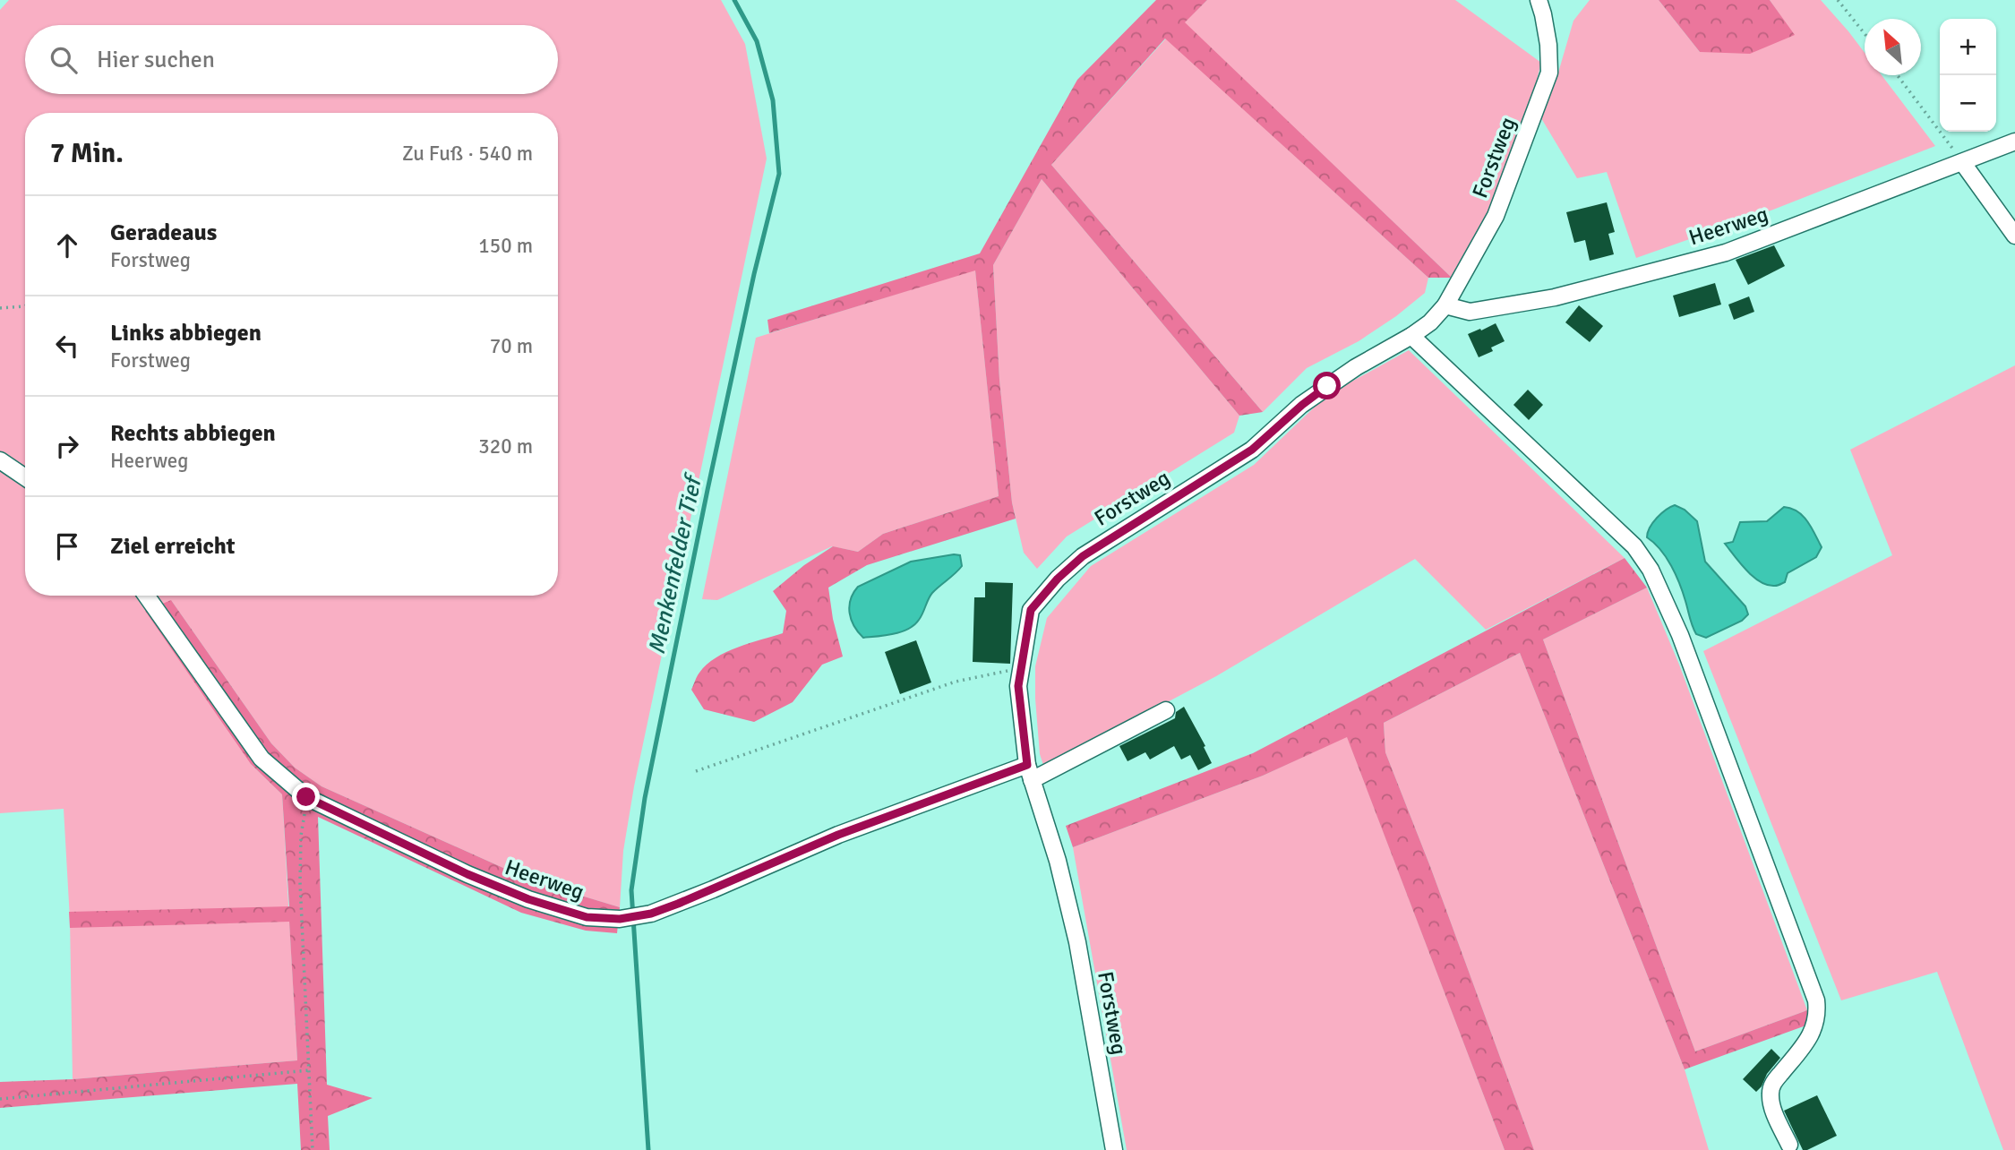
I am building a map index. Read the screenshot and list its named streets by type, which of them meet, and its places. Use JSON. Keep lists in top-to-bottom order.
{
  "streets": {
    "street": ["Forstweg", "Heerweg"]
  },
  "crossings": [
    ["Forstweg", "Heerweg"]
  ],
  "water": ["Menkenfelder Tief"],
  "north": "top left",
  "page": {
    "map_buttons": ["+", "−"],
    "search": "Hier suchen",
    "heading": ["7 Min.", "Zu Fuß · 540 m"],
    "list": [
      ["Geradeaus", "Forstweg", "150 m"],
      ["Links abbiegen", "Forstweg", "70 m"],
      ["Rechts abbiegen", "Heerweg", "320 m"],
      "Ziel erreicht"
    ]
  }
}
